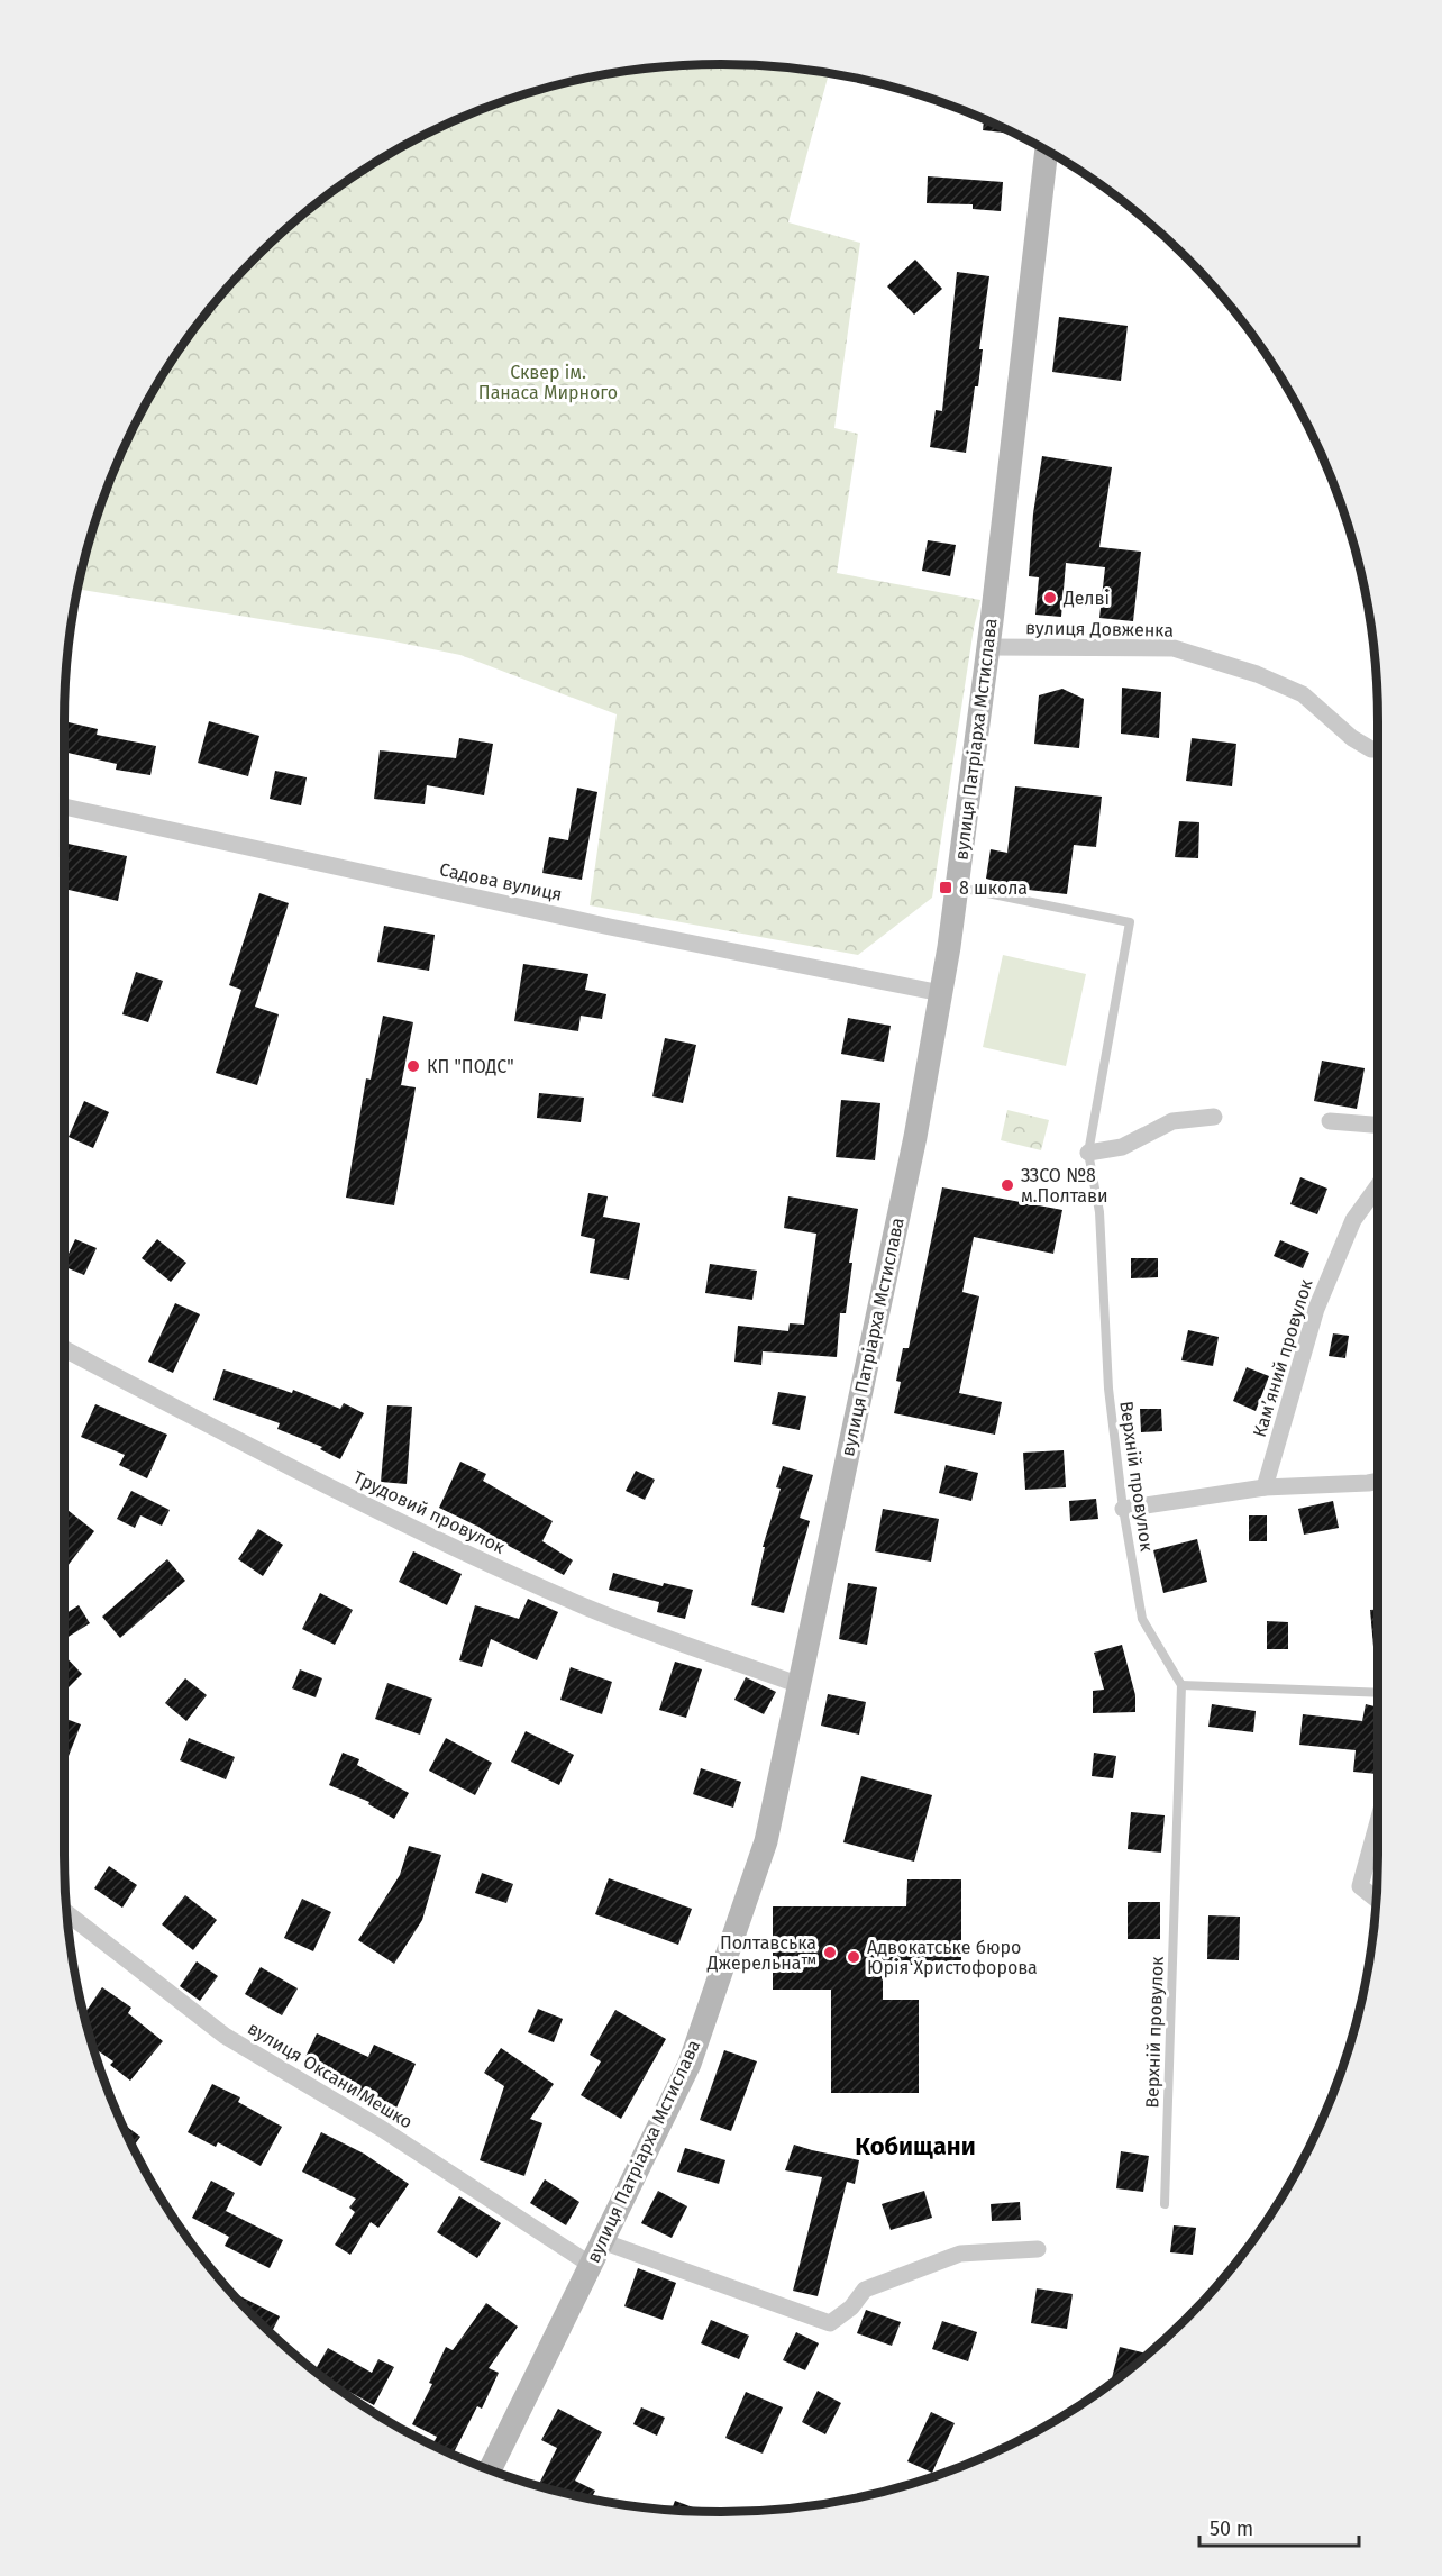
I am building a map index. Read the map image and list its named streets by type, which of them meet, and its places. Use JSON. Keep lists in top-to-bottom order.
{
  "streets": {
    "main road": ["вулиця Патріарха Мстислава"],
    "street": [
      "вулиця Довженка",
      "Садова вулиця",
      "Камʼяний провулок",
      "Трудовий провулок",
      "вулиця Оксани Мешко"
    ],
    "lane": ["Верхній провулок"]
  },
  "crossings": [
    ["вулиця Довженка", "вулиця Патріарха Мстислава"],
    ["вулиця Патріарха Мстислава", "Садова вулиця"],
    ["вулиця Патріарха Мстислава", "Верхній провулок"],
    ["вулиця Патріарха Мстислава", "Трудовий провулок"],
    ["вулиця Патріарха Мстислава", "вулиця Оксани Мешко"]
  ],
  "districts": ["Кобищани"],
  "parks": ["Сквер ім. Панаса Мирного"],
  "places": {
    "other": [
      "Делві",
      "КП \"ПОДС\"",
      "ЗЗСО №8 м.Полтави",
      "Полтавська Джерельна™",
      "Адвокатське бюро Юрія Христофорова"
    ],
    "transit": ["8 школа"]
  },
  "scale_bar": "50 m"
}
